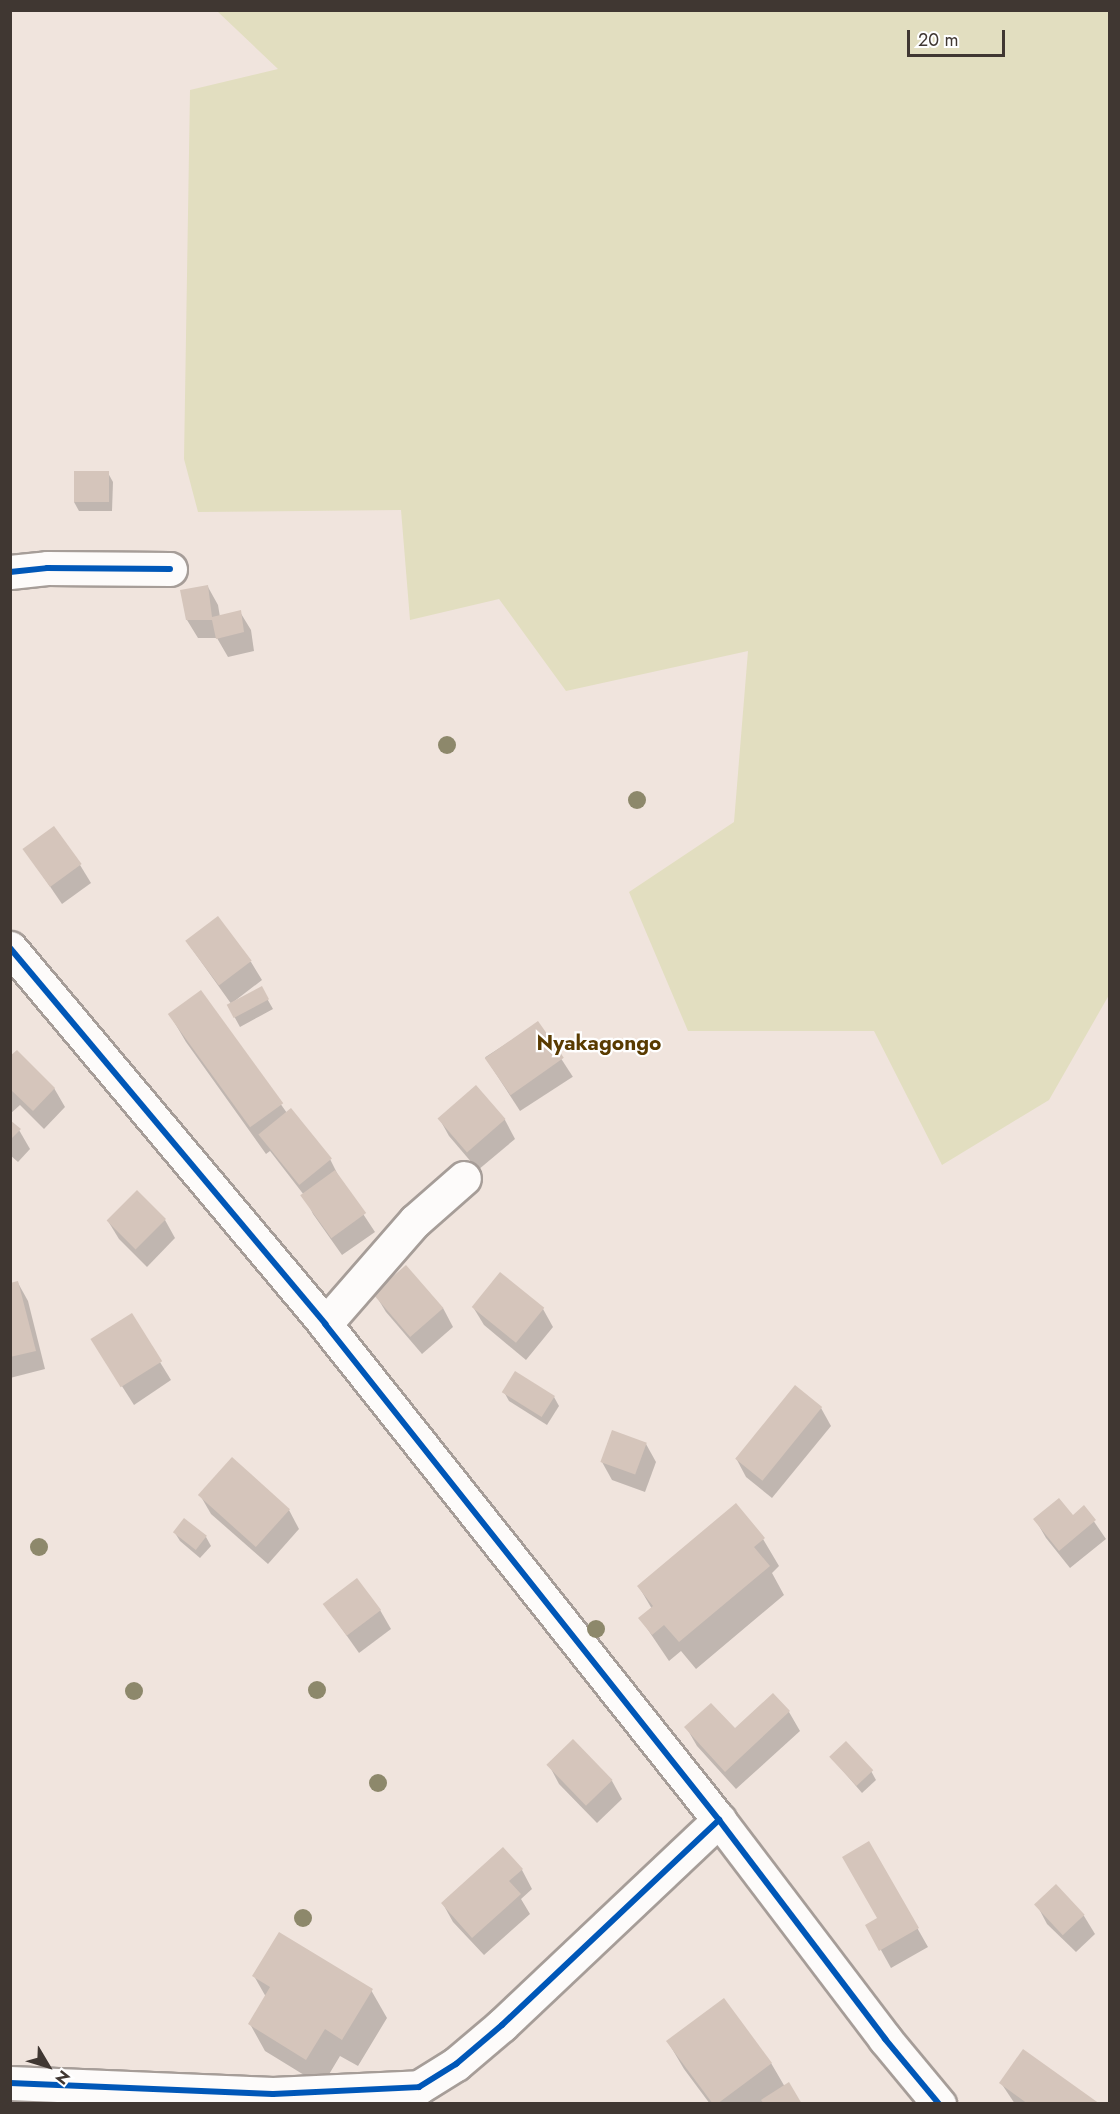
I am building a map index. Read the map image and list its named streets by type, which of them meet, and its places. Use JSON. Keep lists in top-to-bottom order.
{
  "districts": ["Nyakagongo"],
  "scale_bar": "20 m",
  "north": "bottom right"
}
